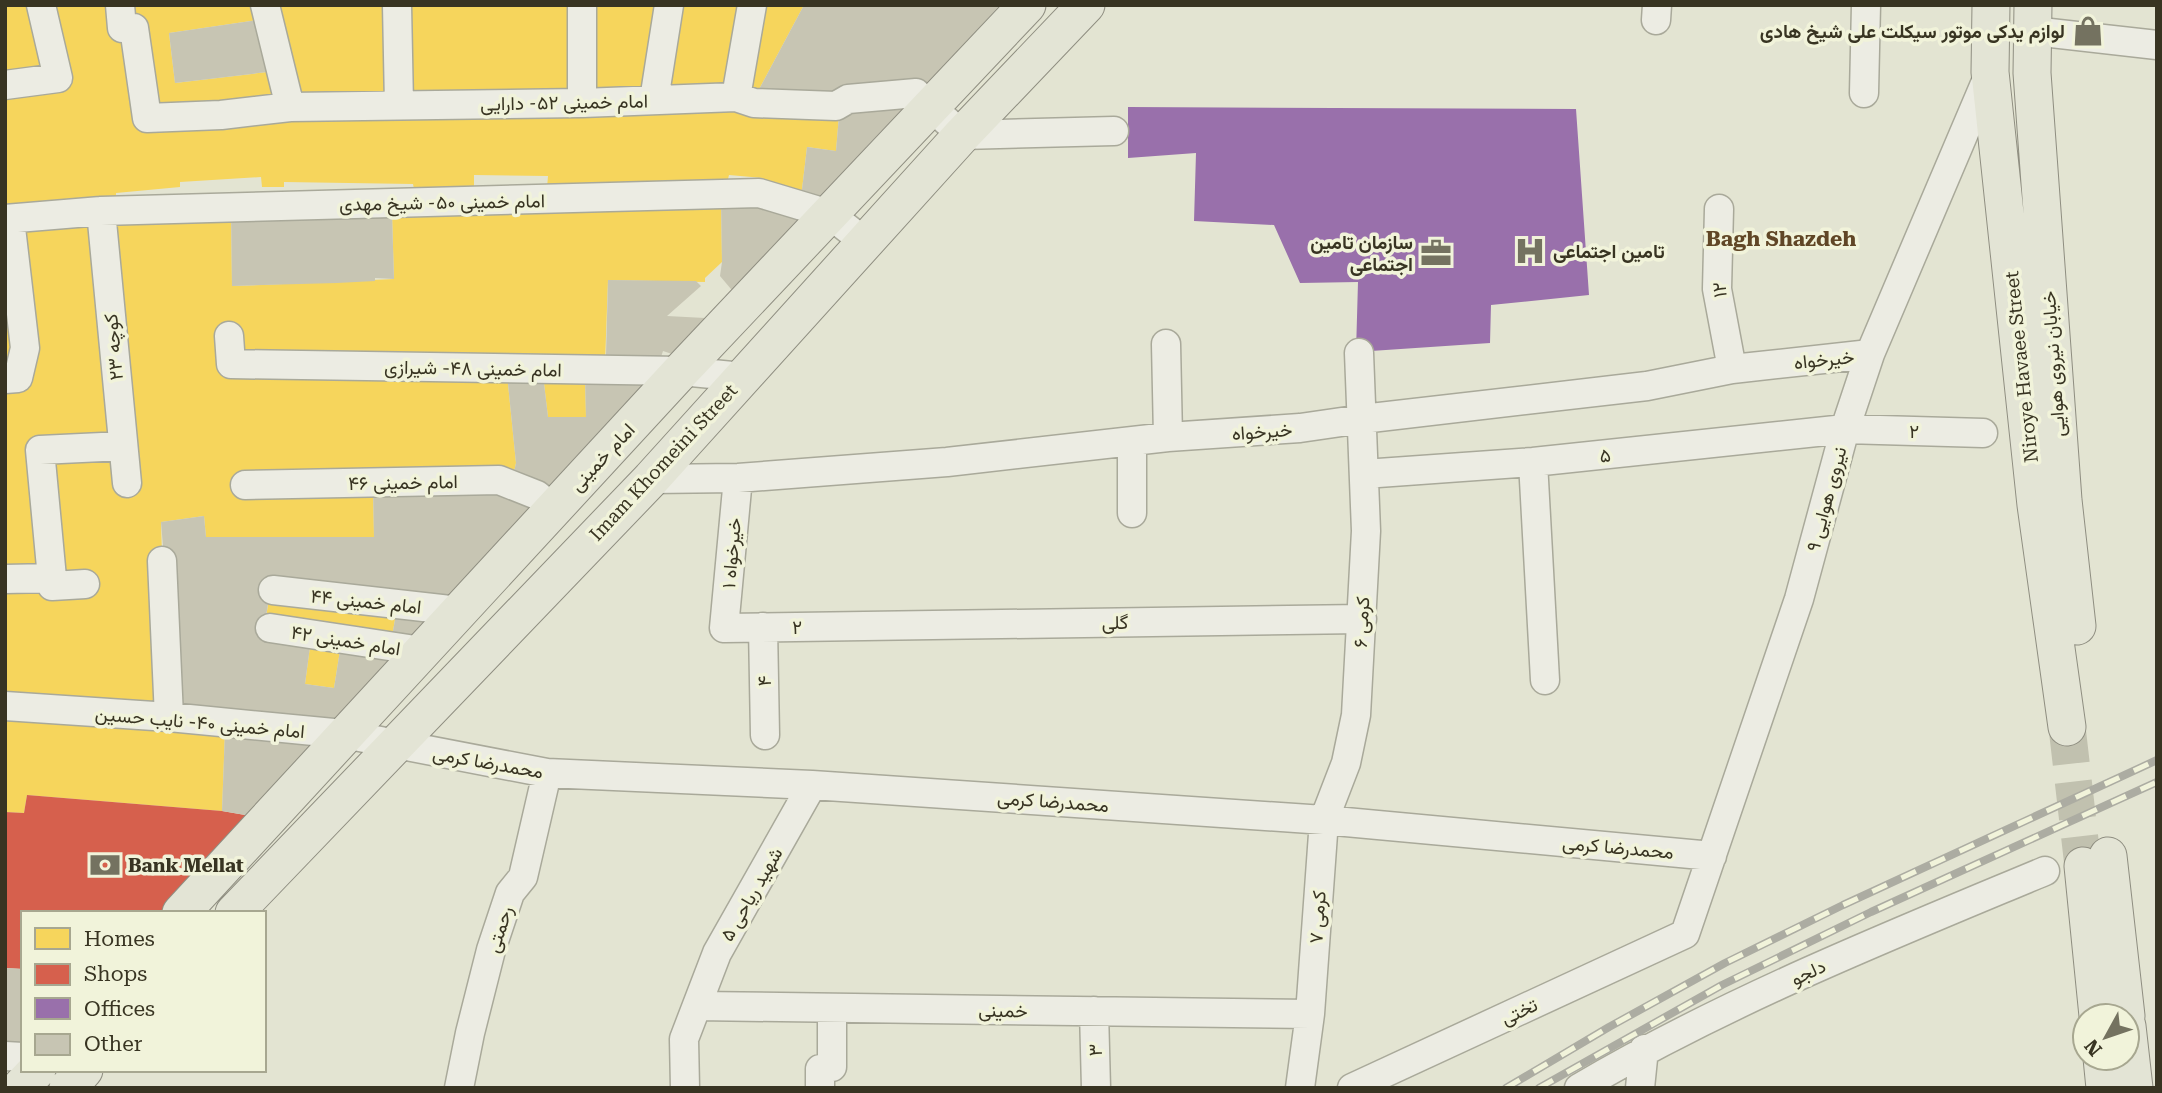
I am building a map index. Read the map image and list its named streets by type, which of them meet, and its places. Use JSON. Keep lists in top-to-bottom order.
{
  "streets": {
    "main road": [
      "خیابان نیروی هوایی",
      "Niroye Havaee Street",
      "امام خمینی",
      "Imam Khomeini Street"
    ],
    "street": [
      "امام خمینی ۵۲- دارایی",
      "امام خمینی ۵۰- شیخ مهدی",
      "۱۲",
      "کوچه ۲۳",
      "خیرخواه",
      "امام خمینی ۴۸- شیرازی",
      "۲",
      "۵",
      "امام خمینی ۴۶",
      "نیروی هوایی ۹",
      "خیرخواه ۱",
      "امام خمینی ۴۴",
      "گلی",
      "کرمی ۶",
      "امام خمینی ۴۲",
      "۴",
      "امام خمینی ۴۰- نایب حسین",
      "محمدرضا کرمی",
      "۵ شهید ریاحی",
      "کرمی ۷",
      "رحمتی",
      "دلجو",
      "خمینی",
      "تختی",
      "۳"
    ]
  },
  "crossings": [
    ["امام خمینی ۵۲- دارایی", "امام خمینی"],
    ["امام خمینی ۵۲- دارایی", "Imam Khomeini Street"],
    ["امام خمینی ۵۰- شیخ مهدی", "کوچه ۲۳"],
    ["امام خمینی ۵۰- شیخ مهدی", "امام خمینی"],
    ["امام خمینی ۵۰- شیخ مهدی", "Imam Khomeini Street"],
    ["۱۲", "خیرخواه"],
    ["خیرخواه", "Imam Khomeini Street"],
    ["خیرخواه", "نیروی هوایی ۹"],
    ["خیرخواه", "خیرخواه ۱"],
    ["خیرخواه", "کرمی ۶"],
    ["خیابان نیروی هوایی", "Niroye Havaee Street"],
    ["Niroye Havaee Street", "نیروی هوایی ۹"],
    ["امام خمینی ۴۸- شیرازی", "امام خمینی"],
    ["امام خمینی ۴۸- شیرازی", "Imam Khomeini Street"],
    ["۲", "۵"],
    ["۲", "نیروی هوایی ۹"],
    ["۲", "خیرخواه ۱"],
    ["۲", "گلی"],
    ["۲", "۴"],
    ["۵", "نیروی هوایی ۹"],
    ["۵", "کرمی ۶"],
    ["امام خمینی", "امام خمینی ۴۶"],
    ["امام خمینی", "امام خمینی ۴۴"],
    ["امام خمینی", "امام خمینی ۴۲"],
    ["امام خمینی", "امام خمینی ۴۰- نایب حسین"],
    ["Imam Khomeini Street", "امام خمینی ۴۰- نایب حسین"],
    ["Imam Khomeini Street", "محمدرضا کرمی"],
    ["نیروی هوایی ۹", "محمدرضا کرمی"],
    ["نیروی هوایی ۹", "تختی"],
    ["گلی", "کرمی ۶"],
    ["کرمی ۶", "محمدرضا کرمی"],
    ["کرمی ۶", "کرمی ۷"],
    ["امام خمینی ۴۰- نایب حسین", "محمدرضا کرمی"],
    ["محمدرضا کرمی", "۵ شهید ریاحی"],
    ["محمدرضا کرمی", "کرمی ۷"],
    ["محمدرضا کرمی", "رحمتی"],
    ["۵ شهید ریاحی", "خمینی"],
    ["کرمی ۷", "خمینی"],
    ["خمینی", "۳"]
  ],
  "districts": ["Bagh Shazdeh"],
  "places": {
    "shop": ["لوازم یدکی موتور سیکلت علی شیخ هادی"],
    "hospital": ["تامین اجتماعی"],
    "office": ["سازمان تامین اجتماعی"],
    "bank": ["Bank Mellat"]
  },
  "legend": [
    "Homes",
    "Shops",
    "Offices",
    "Other"
  ],
  "north": "bottom left"
}
